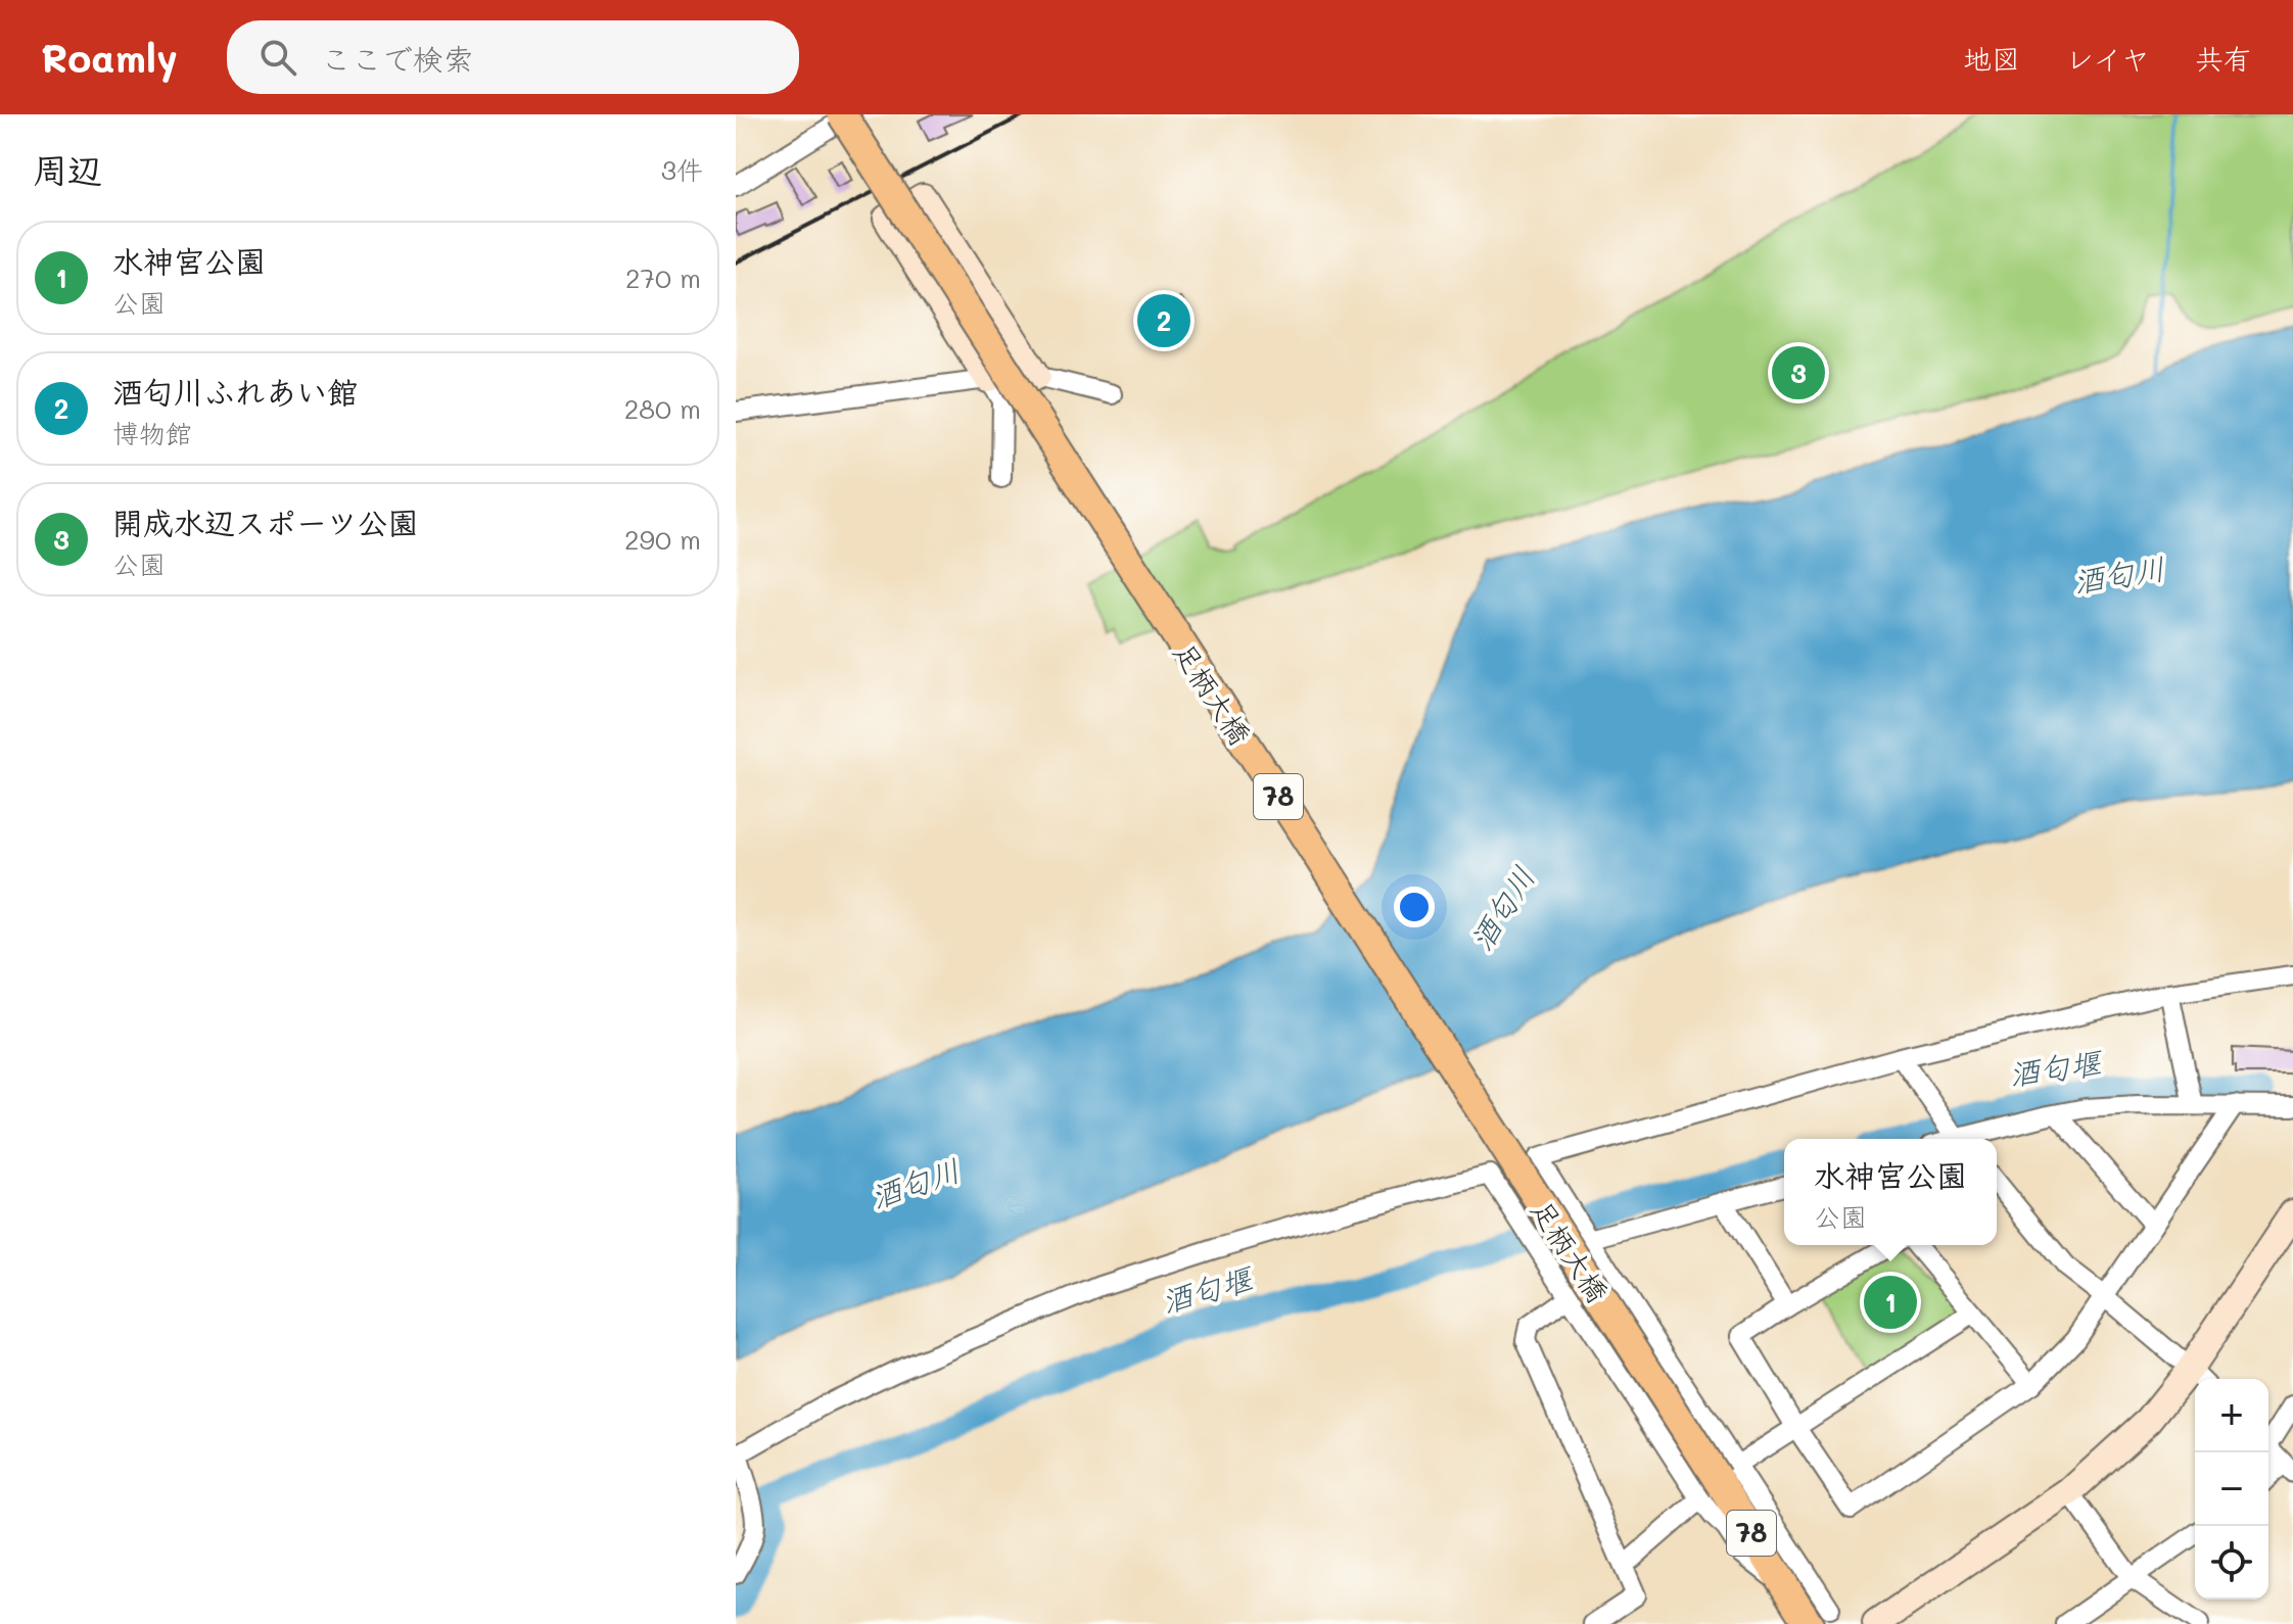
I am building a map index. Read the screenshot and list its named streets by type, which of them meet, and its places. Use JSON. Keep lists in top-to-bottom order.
{
  "streets": {
    "main road": ["足柄大橋", "78"]
  },
  "crossings": [
    ["足柄大橋", "78"]
  ],
  "water": ["酒匂川", "酒匂堰"],
  "page": {
    "header": "Roamly",
    "search": "ここで検索",
    "nav": ["地図", "レイヤ", "共有"],
    "heading": ["周辺", "3件"],
    "list": [
      {
        "mark": "1",
        "name": "水神宮公園",
        "note": "公園",
        "value": "270 m"
      },
      {
        "mark": "2",
        "name": "酒匂川ふれあい館",
        "note": "博物館",
        "value": "280 m"
      },
      {
        "mark": "3",
        "name": "開成水辺スポーツ公園",
        "note": "公園",
        "value": "290 m"
      }
    ],
    "pins": ["2", "3", "1"],
    "popup": ["水神宮公園", "公園"],
    "map_buttons": ["+", "−"]
  }
}
